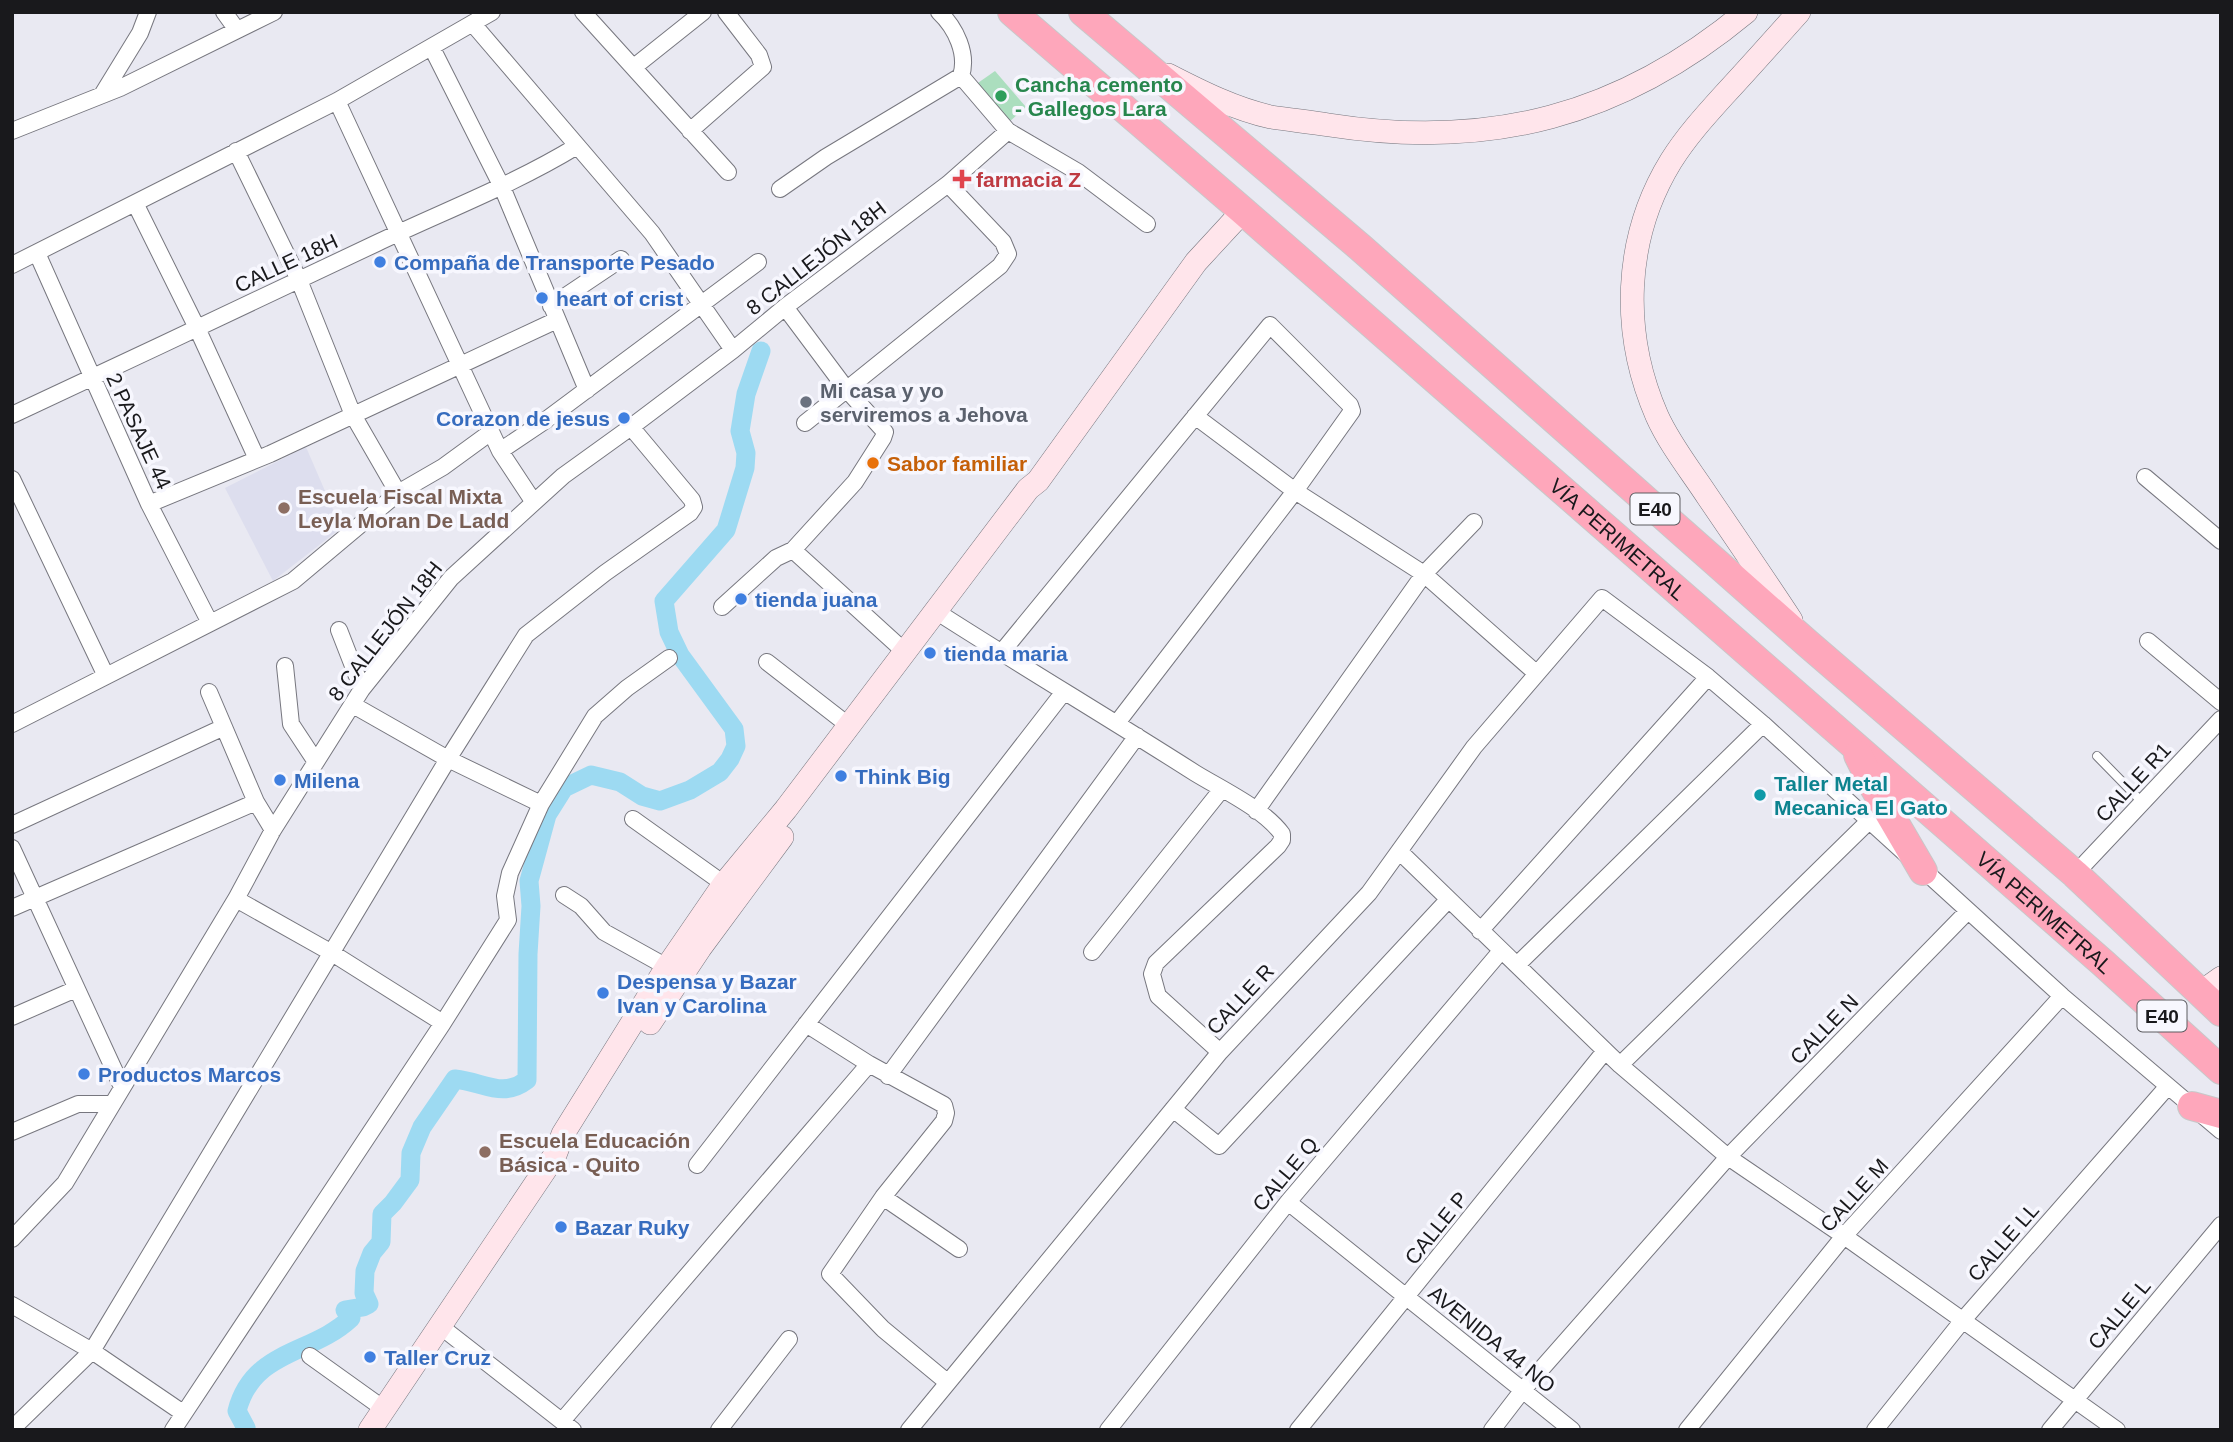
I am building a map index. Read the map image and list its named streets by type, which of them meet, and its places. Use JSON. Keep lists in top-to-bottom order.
{
  "streets": {
    "highway": ["E40", "VÍA PERIMETRAL"],
    "street": [
      "8 CALLEJÓN 18H",
      "CALLE 18H",
      "2 PASAJE 44",
      "CALLE R1",
      "CALLE R",
      "CALLE N",
      "CALLE Q",
      "CALLE M",
      "CALLE P",
      "CALLE LL",
      "CALLE L",
      "AVENIDA 44 NO"
    ]
  },
  "crossings": [
    ["CALLE 18H", "2 PASAJE 44"],
    ["E40", "CALLE R1"],
    ["CALLE N", "AVENIDA 44 NO"],
    ["CALLE Q", "AVENIDA 44 NO"],
    ["CALLE P", "AVENIDA 44 NO"]
  ],
  "places": {
    "other": [
      "Cancha cemento - Gallegos Lara",
      "Compaña de Transporte Pesado",
      "heart of crist",
      "Mi casa y yo serviremos a Jehova",
      "Corazon de jesus",
      "Sabor familiar",
      "Escuela Fiscal Mixta Leyla Moran De Ladd",
      "tienda juana",
      "tienda maria",
      "Think Big",
      "Milena",
      "Taller Metal Mecanica El Gato",
      "Despensa y Bazar Ivan y Carolina",
      "Productos Marcos",
      "Escuela Educación Básica - Quito",
      "Bazar Ruky",
      "Taller Cruz"
    ],
    "health": ["farmacia Z"]
  }
}
